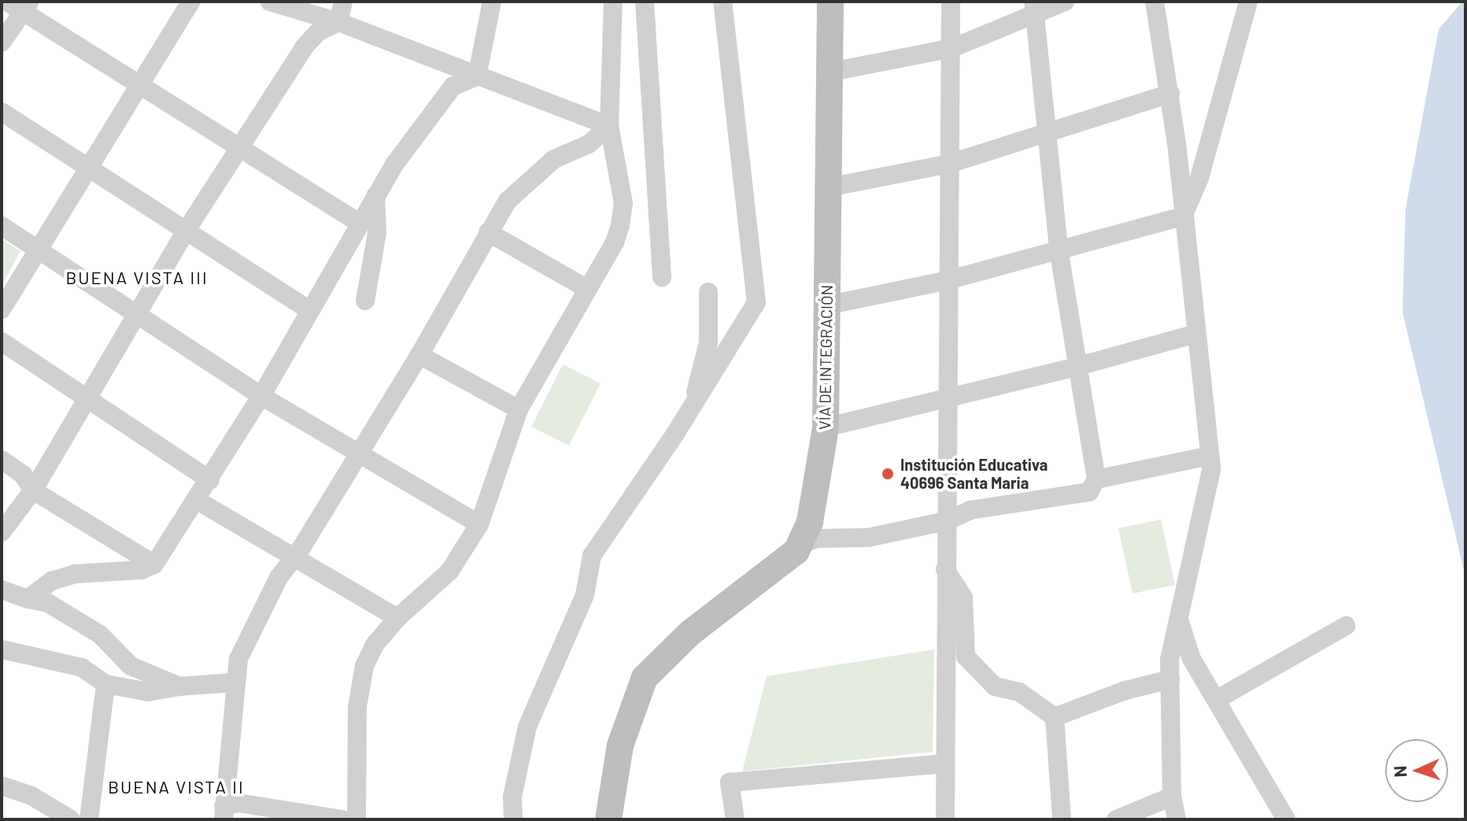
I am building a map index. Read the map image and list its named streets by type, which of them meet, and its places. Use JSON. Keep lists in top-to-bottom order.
{
  "streets": {
    "main road": ["VÍA DE INTEGRACIÓN"]
  },
  "districts": ["BUENA VISTA III", "BUENA VISTA II"],
  "places": ["Institución Educativa 40696 Santa Maria"],
  "north": "left"
}
